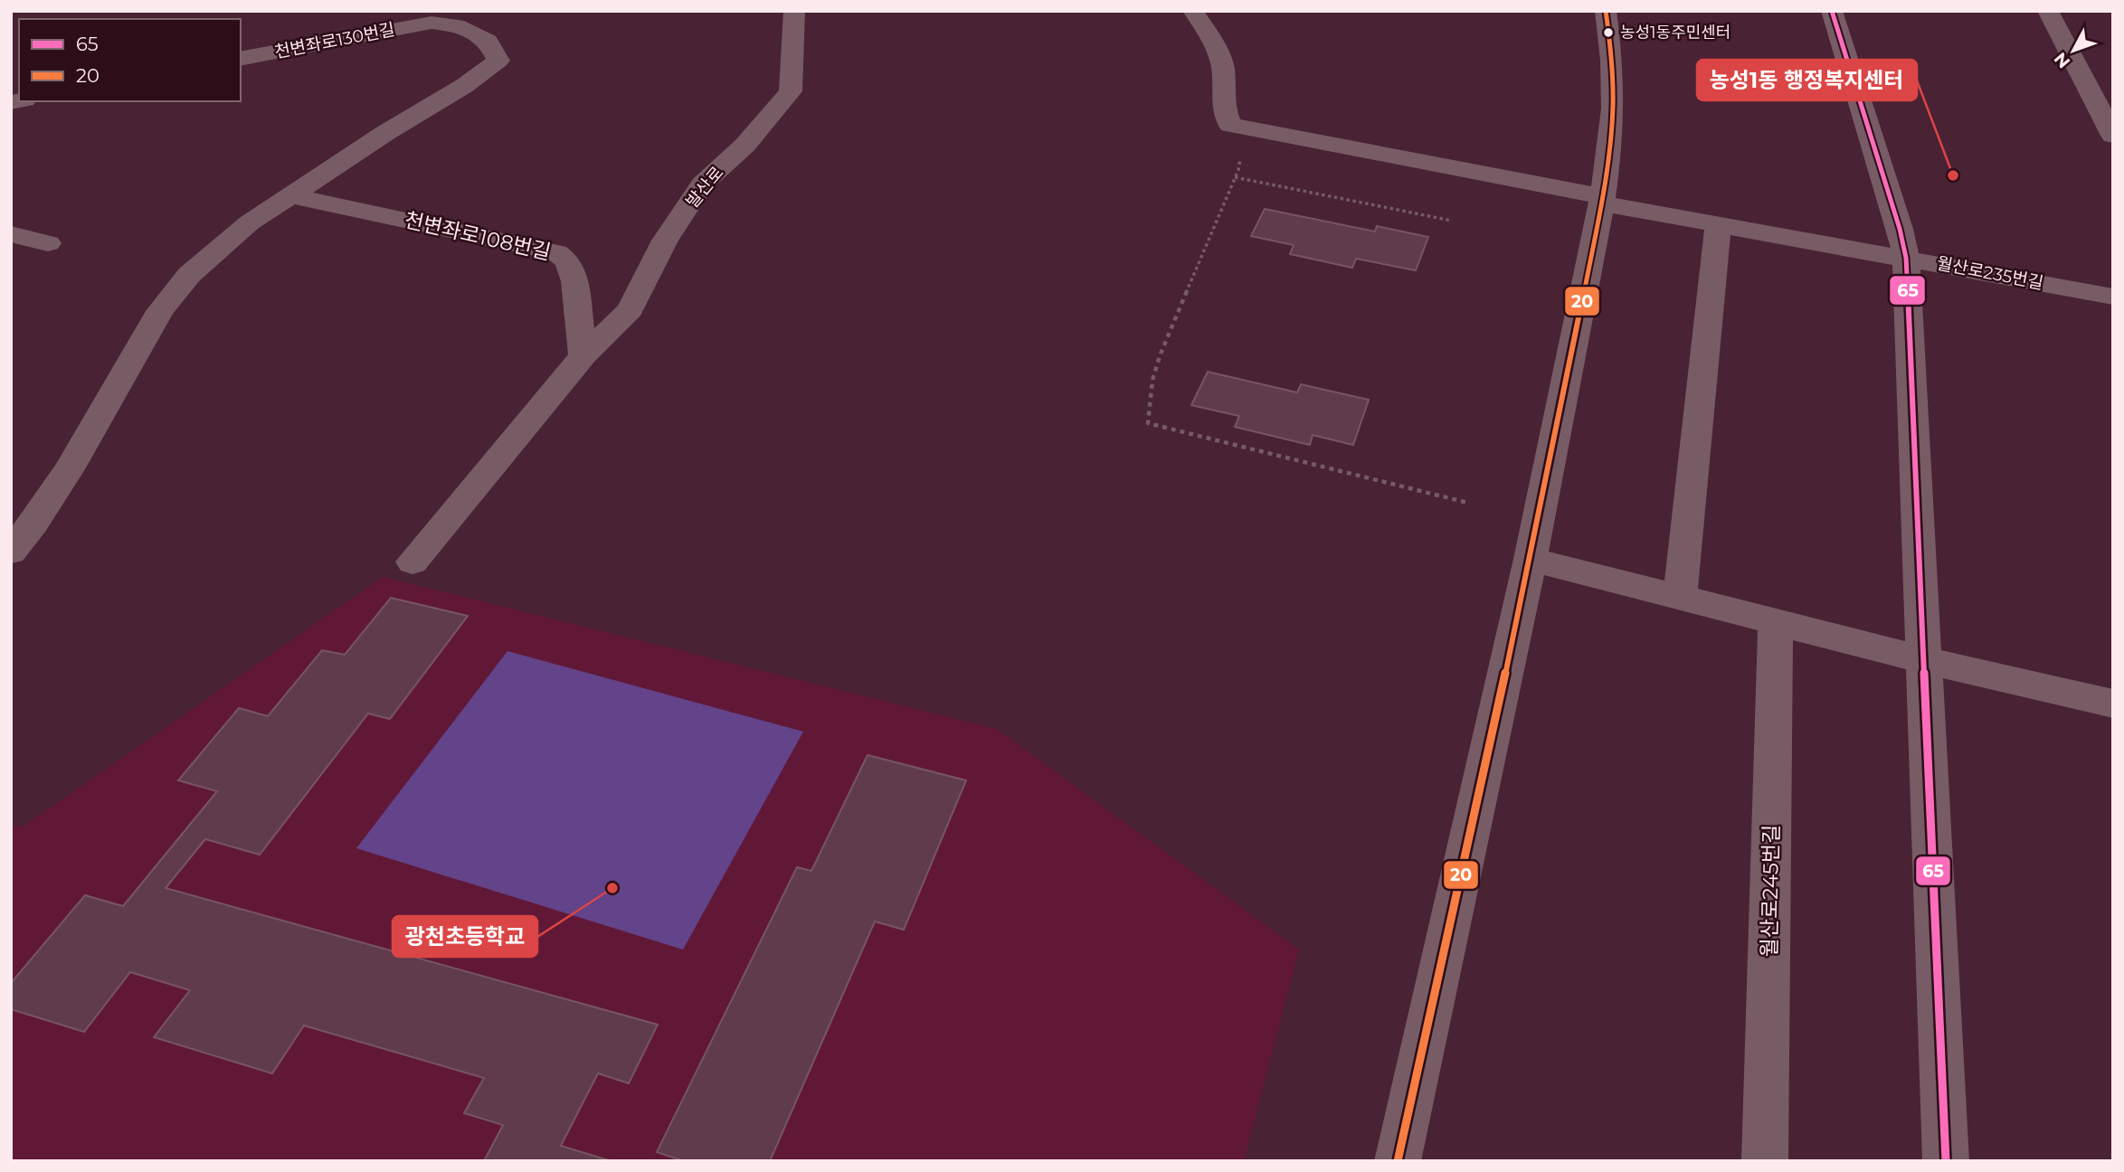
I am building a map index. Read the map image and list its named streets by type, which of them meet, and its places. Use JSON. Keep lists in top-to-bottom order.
{
  "streets": {
    "street": [
      "천변좌로130번길",
      "발산로",
      "천변좌로108번길",
      "월산로235번길",
      "월산로245번길"
    ]
  },
  "crossings": [
    ["발산로", "천변좌로108번길"]
  ],
  "places": ["농성1동주민센터", "농성1동 행정복지센터", "광천초등학교"],
  "lines": ["transit line 65", "transit line 20"],
  "legend": ["65", "20"],
  "north": "bottom left"
}
